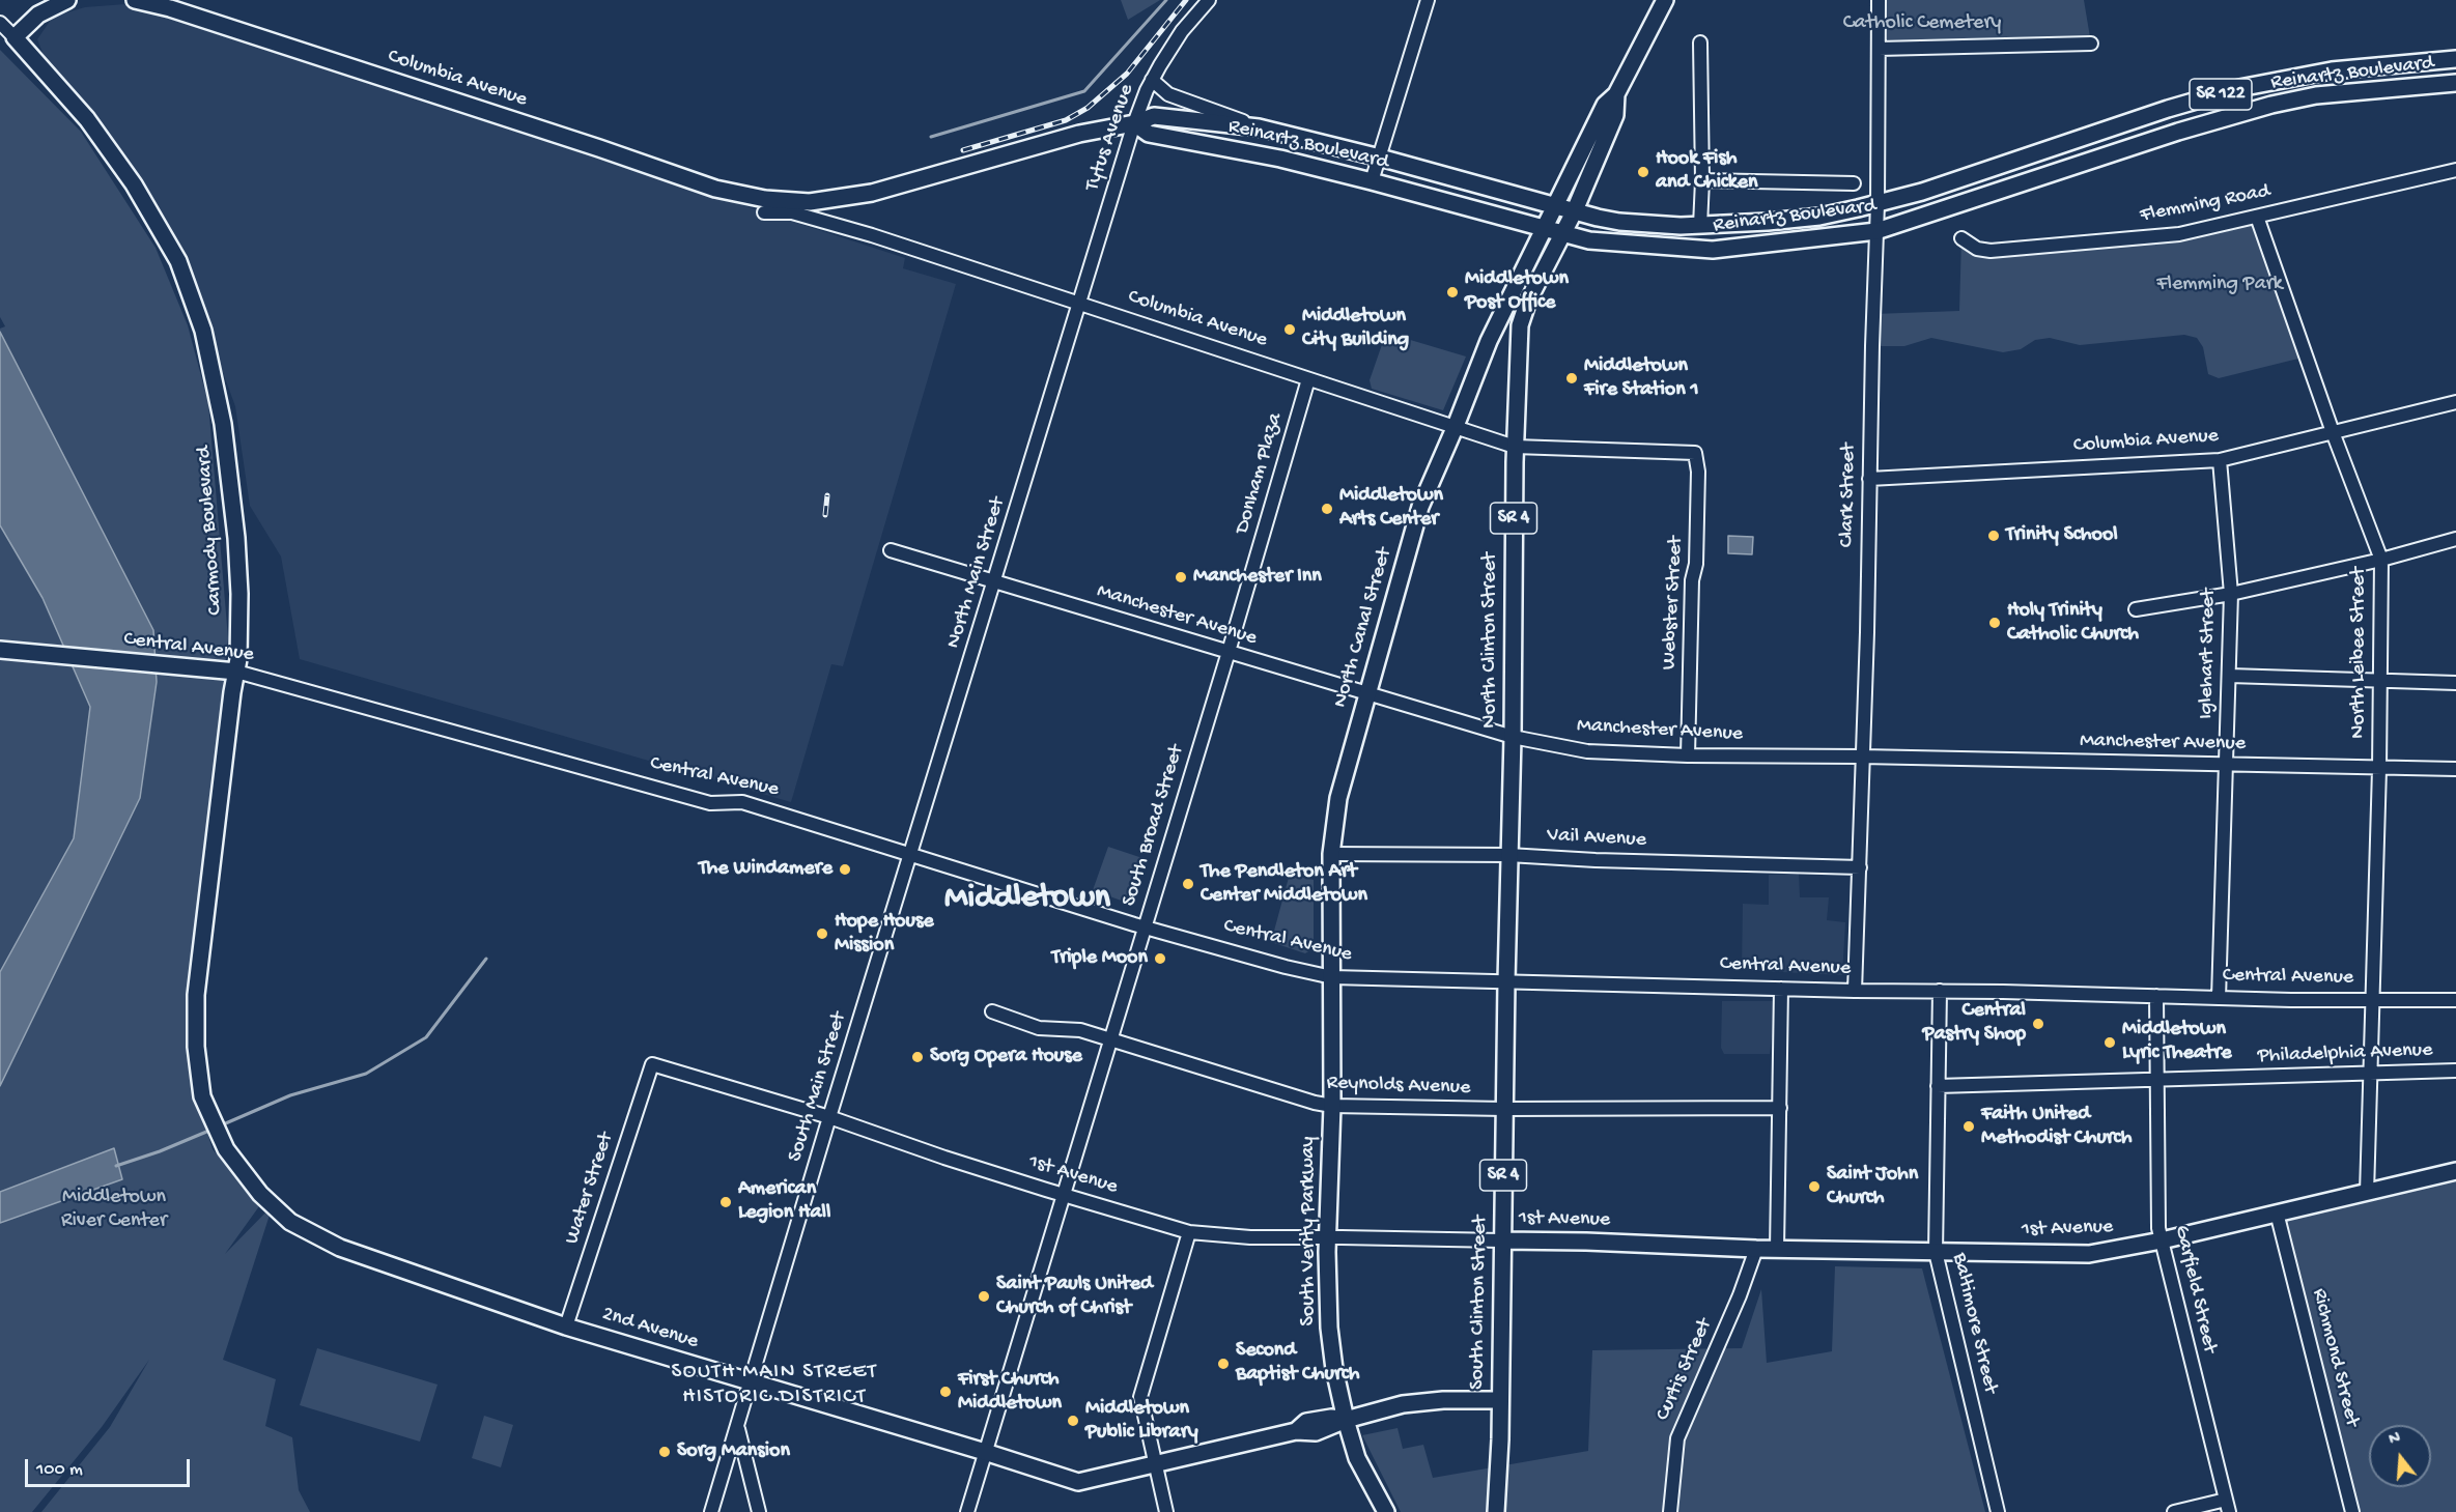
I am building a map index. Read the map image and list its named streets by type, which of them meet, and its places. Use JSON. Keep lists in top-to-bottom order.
{
  "streets": {
    "main road": [
      "Reinartz Boulevard",
      "Columbia Avenue",
      "SR 122",
      "SR 4",
      "Carmody Boulevard",
      "North Canal Street",
      "North Clinton Street",
      "Central Avenue",
      "1st Avenue",
      "South Verity Parkway",
      "South Clinton Street",
      "2nd Avenue"
    ],
    "street": [
      "Tytus Avenue",
      "Flemming Road",
      "Donham Plaza",
      "Clark Street",
      "North Main Street",
      "Webster Street",
      "Manchester Avenue",
      "North Leibee Street",
      "Iglehart Street",
      "South Broad Street",
      "Vail Avenue",
      "Philadelphia Avenue",
      "Reynolds Avenue",
      "South Main Street",
      "Water Street",
      "Garfield Street",
      "Baltimore Street",
      "Richmond Street",
      "Curtis Street"
    ]
  },
  "crossings": [
    ["Reinartz Boulevard", "Columbia Avenue"],
    ["Reinartz Boulevard", "Tytus Avenue"],
    ["Reinartz Boulevard", "Clark Street"],
    ["Reinartz Boulevard", "SR 4"],
    ["Reinartz Boulevard", "North Canal Street"],
    ["Reinartz Boulevard", "North Clinton Street"],
    ["Columbia Avenue", "Tytus Avenue"],
    ["Columbia Avenue", "Donham Plaza"],
    ["Columbia Avenue", "Clark Street"],
    ["Columbia Avenue", "North Main Street"],
    ["Columbia Avenue", "Webster Street"],
    ["Columbia Avenue", "North Canal Street"],
    ["Columbia Avenue", "North Clinton Street"],
    ["Columbia Avenue", "North Leibee Street"],
    ["Columbia Avenue", "Iglehart Street"],
    ["Tytus Avenue", "North Main Street"],
    ["Flemming Road", "North Leibee Street"],
    ["Donham Plaza", "Manchester Avenue"],
    ["Donham Plaza", "South Broad Street"],
    ["Clark Street", "Manchester Avenue"],
    ["Clark Street", "Central Avenue"],
    ["Clark Street", "Vail Avenue"],
    ["SR 4", "North Canal Street"],
    ["SR 4", "North Clinton Street"],
    ["Carmody Boulevard", "Central Avenue"],
    ["Carmody Boulevard", "2nd Avenue"],
    ["North Main Street", "Manchester Avenue"],
    ["North Main Street", "Central Avenue"],
    ["North Main Street", "South Main Street"],
    ["Webster Street", "Manchester Avenue"],
    ["Manchester Avenue", "North Canal Street"],
    ["Manchester Avenue", "North Clinton Street"],
    ["Manchester Avenue", "North Leibee Street"],
    ["Manchester Avenue", "Iglehart Street"],
    ["Manchester Avenue", "South Broad Street"],
    ["North Canal Street", "Central Avenue"],
    ["North Canal Street", "Vail Avenue"],
    ["North Canal Street", "South Verity Parkway"],
    ["North Clinton Street", "Central Avenue"],
    ["North Clinton Street", "Vail Avenue"],
    ["North Clinton Street", "South Clinton Street"],
    ["Central Avenue", "North Leibee Street"],
    ["Central Avenue", "Iglehart Street"],
    ["Central Avenue", "South Broad Street"],
    ["Central Avenue", "South Main Street"],
    ["Central Avenue", "South Verity Parkway"],
    ["Central Avenue", "Garfield Street"],
    ["Central Avenue", "South Clinton Street"],
    ["Central Avenue", "Baltimore Street"],
    ["North Leibee Street", "Philadelphia Avenue"],
    ["North Leibee Street", "1st Avenue"],
    ["South Broad Street", "Reynolds Avenue"],
    ["South Broad Street", "1st Avenue"],
    ["South Broad Street", "2nd Avenue"],
    ["Philadelphia Avenue", "Garfield Street"],
    ["Philadelphia Avenue", "Baltimore Street"],
    ["Reynolds Avenue", "South Verity Parkway"],
    ["Reynolds Avenue", "South Clinton Street"],
    ["South Main Street", "1st Avenue"],
    ["South Main Street", "2nd Avenue"],
    ["1st Avenue", "Water Street"],
    ["1st Avenue", "South Verity Parkway"],
    ["1st Avenue", "Garfield Street"],
    ["1st Avenue", "South Clinton Street"],
    ["1st Avenue", "Baltimore Street"],
    ["1st Avenue", "Richmond Street"],
    ["1st Avenue", "Curtis Street"],
    ["Water Street", "2nd Avenue"],
    ["South Verity Parkway", "2nd Avenue"],
    ["South Clinton Street", "2nd Avenue"]
  ],
  "districts": ["Middletown", "SOUTH MAIN STREET HISTORIC DISTRICT"],
  "parks": ["Catholic Cemetery", "Flemming Park", "Middletown River Center"],
  "places": [
    "Hook Fish and Chicken",
    "Middletown Post Office",
    "Middletown City Building",
    "Middletown Fire Station 1",
    "Middletown Arts Center",
    "Trinity School",
    "Manchester Inn",
    "Holy Trinity Catholic Church",
    "The Windamere",
    "The Pendleton Art Center Middletown",
    "Hope House Mission",
    "Triple Moon",
    "Central Pastry Shop",
    "Middletown Lyric Theatre",
    "Sorg Opera House",
    "Faith United Methodist Church",
    "Saint John Church",
    "American Legion Hall",
    "Saint Pauls United Church of Christ",
    "Second Baptist Church",
    "First Church Middletown",
    "Middletown Public Library",
    "Sorg Mansion"
  ],
  "scale_bar": "100 m",
  "north": "top"
}
